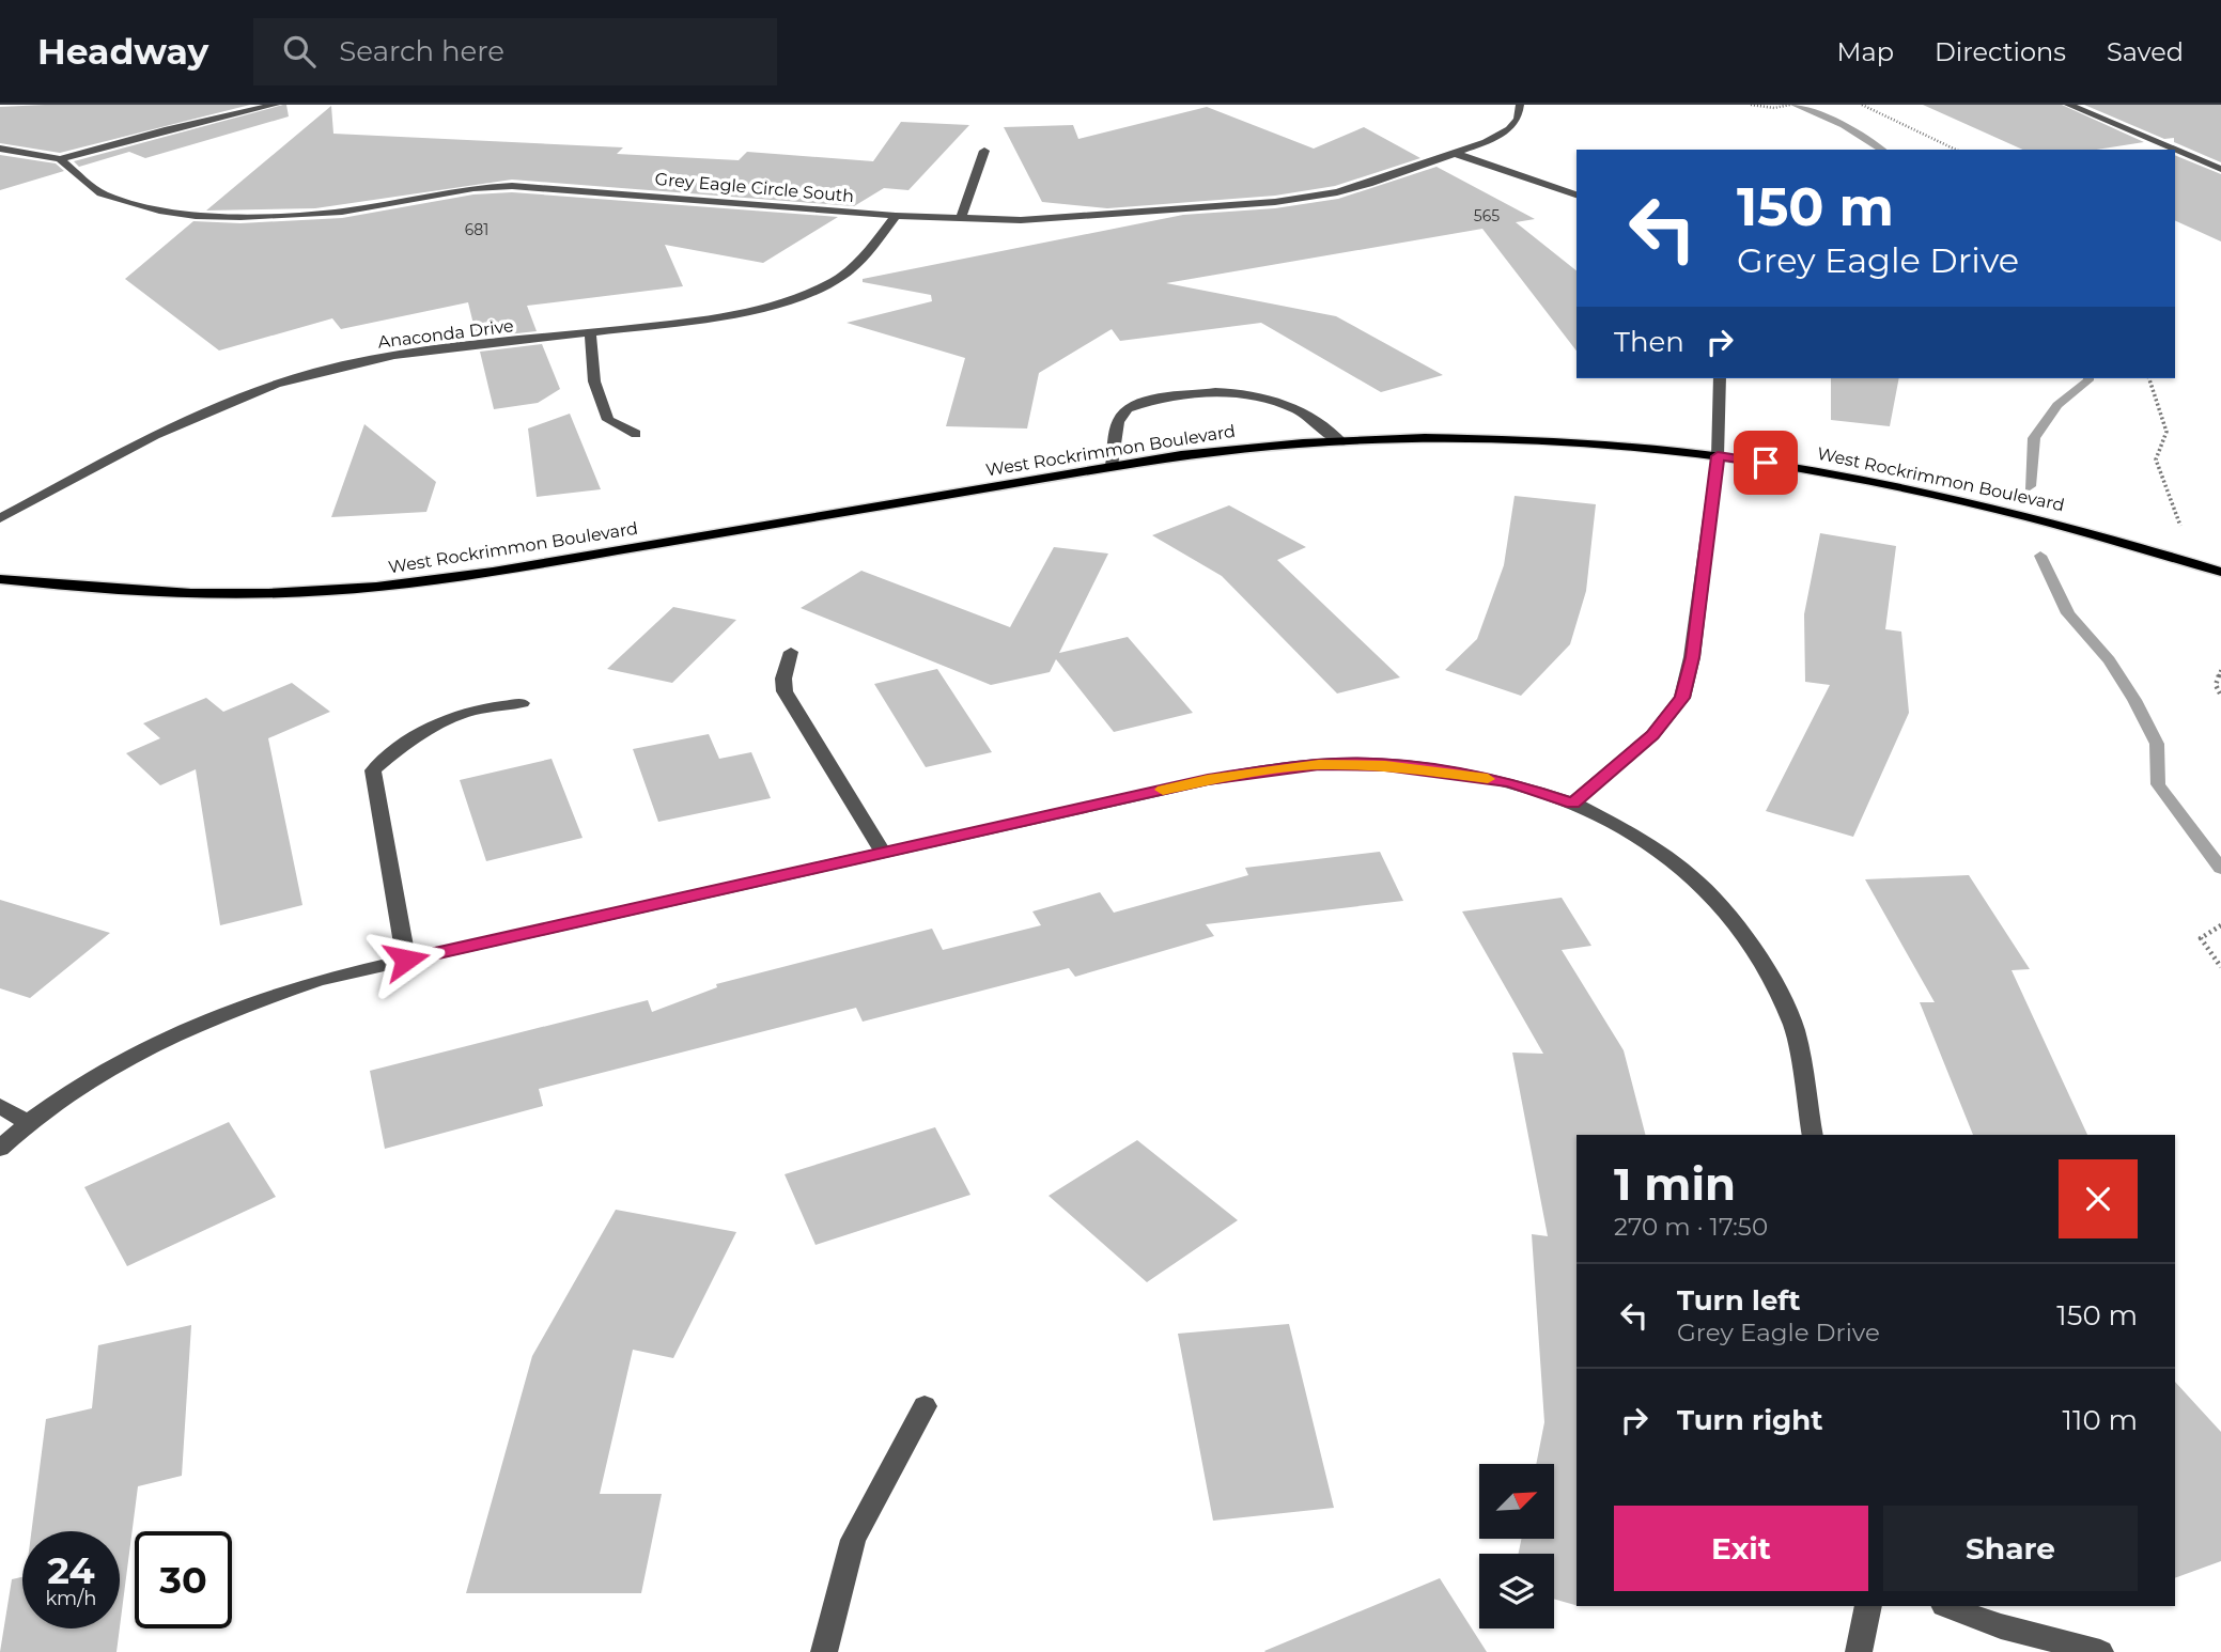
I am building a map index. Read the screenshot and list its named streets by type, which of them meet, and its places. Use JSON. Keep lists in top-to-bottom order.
{
  "streets": {
    "main road": ["West Rockrimmon Boulevard"],
    "street": ["Grey Eagle Circle South", "Anaconda Drive"]
  },
  "crossings": [
    ["Grey Eagle Circle South", "Anaconda Drive"]
  ],
  "house_numbers": ["565", "681"],
  "north": "top right",
  "page": {
    "header": "Headway",
    "search": "Search here",
    "nav": ["Map", "Directions", "Saved"],
    "turn": ["150 m", "Grey Eagle Drive"],
    "then": "Then",
    "heading": ["1 min", "270 m · 17:50"],
    "list": [
      {
        "name": "Turn left",
        "note": "Grey Eagle Drive",
        "value": "150 m"
      },
      {
        "name": "Turn right",
        "value": "110 m"
      }
    ],
    "buttons": ["Exit", "Share"],
    "speed": "24 km/h",
    "limit": "30"
  }
}
